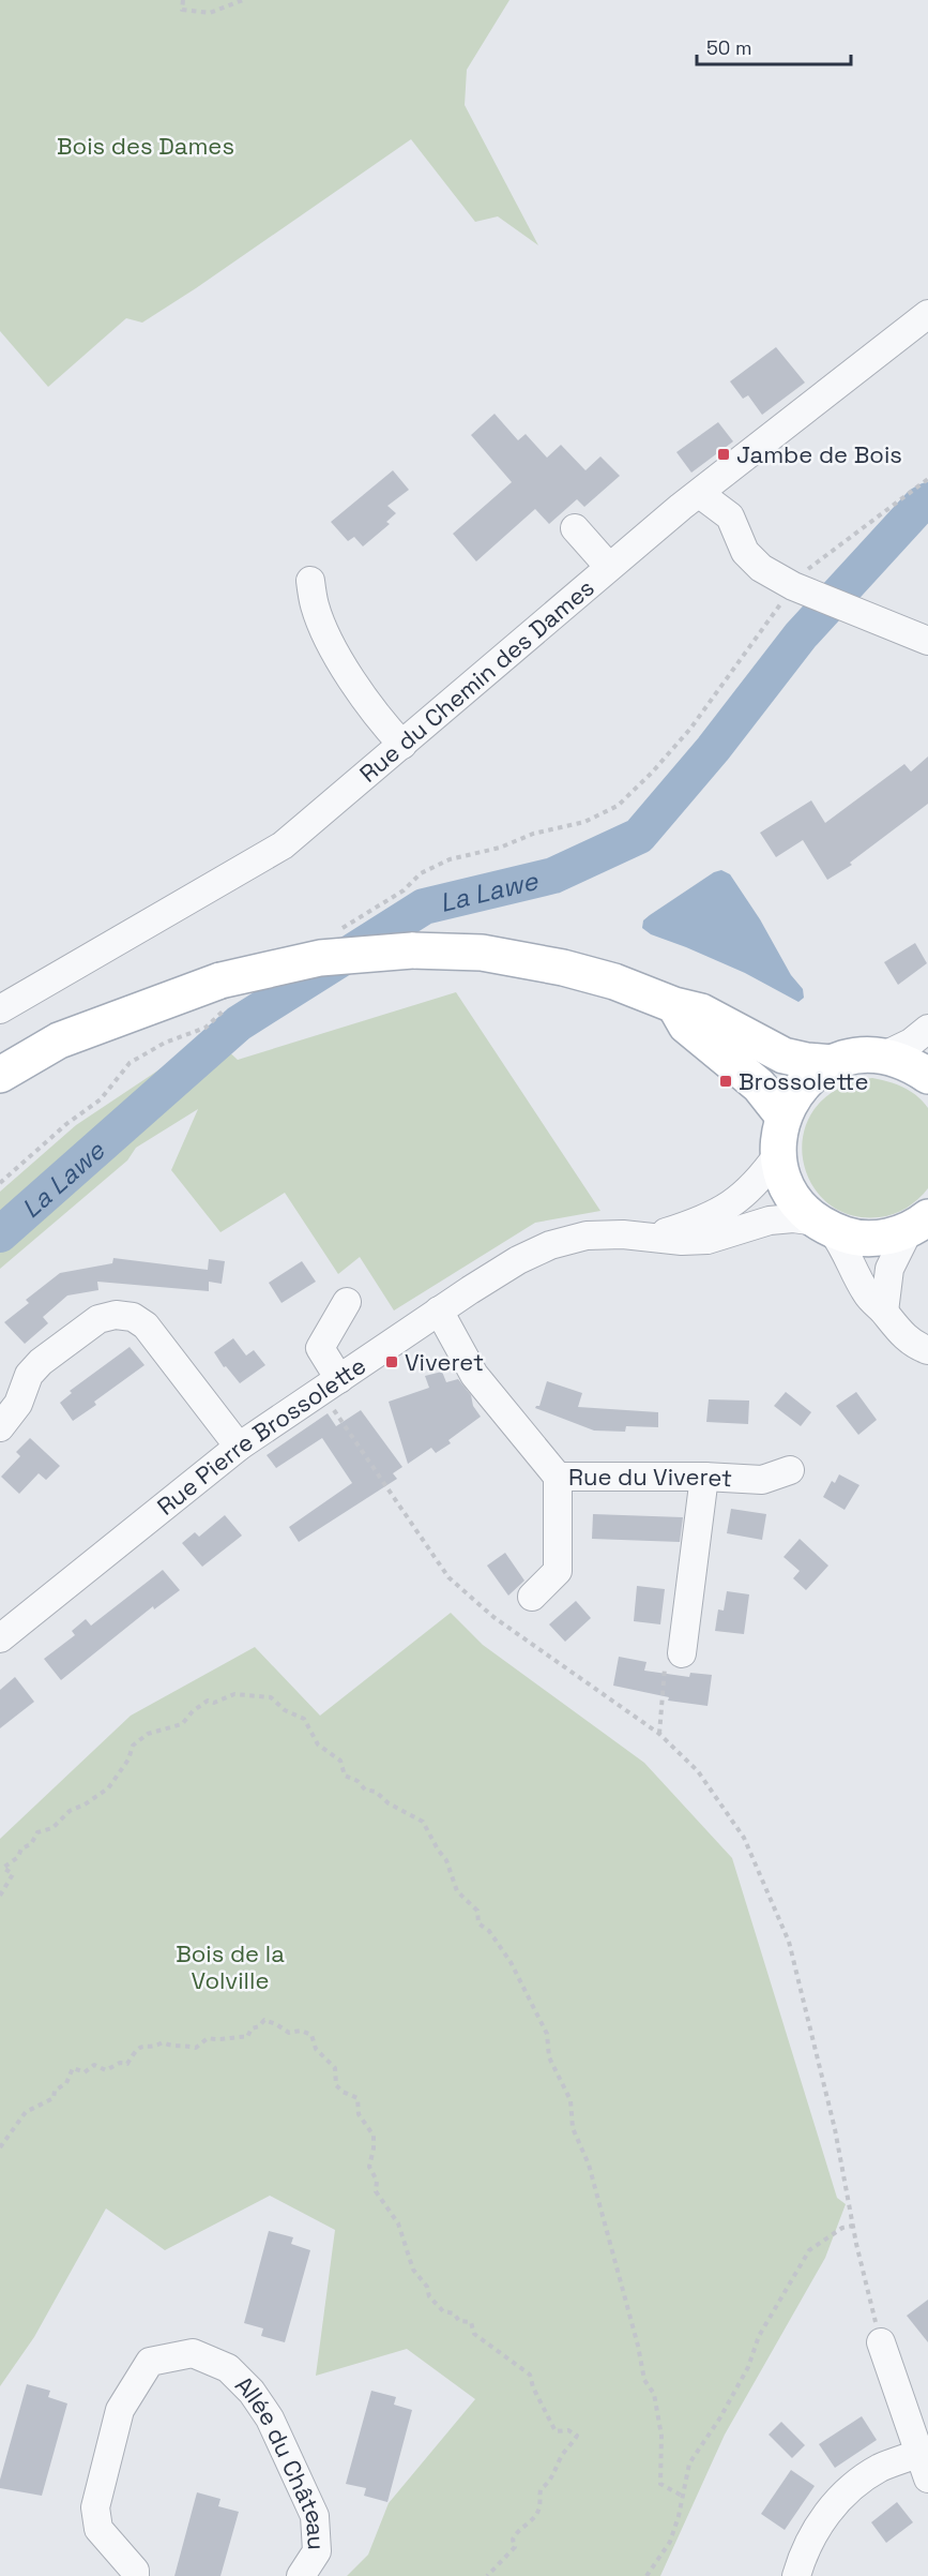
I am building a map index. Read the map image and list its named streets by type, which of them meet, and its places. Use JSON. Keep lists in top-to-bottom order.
{
  "streets": {
    "street": [
      "Rue du Chemin des Dames",
      "Rue Pierre Brossolette",
      "Rue du Viveret",
      "Allée du Château"
    ]
  },
  "crossings": [
    ["Rue Pierre Brossolette", "Rue du Viveret"]
  ],
  "water": ["La Lawe"],
  "parks": ["Bois des Dames", "Bois de la Volville"],
  "places": {
    "transit": ["Jambe de Bois", "Brossolette", "Viveret"]
  },
  "scale_bar": "50 m"
}
